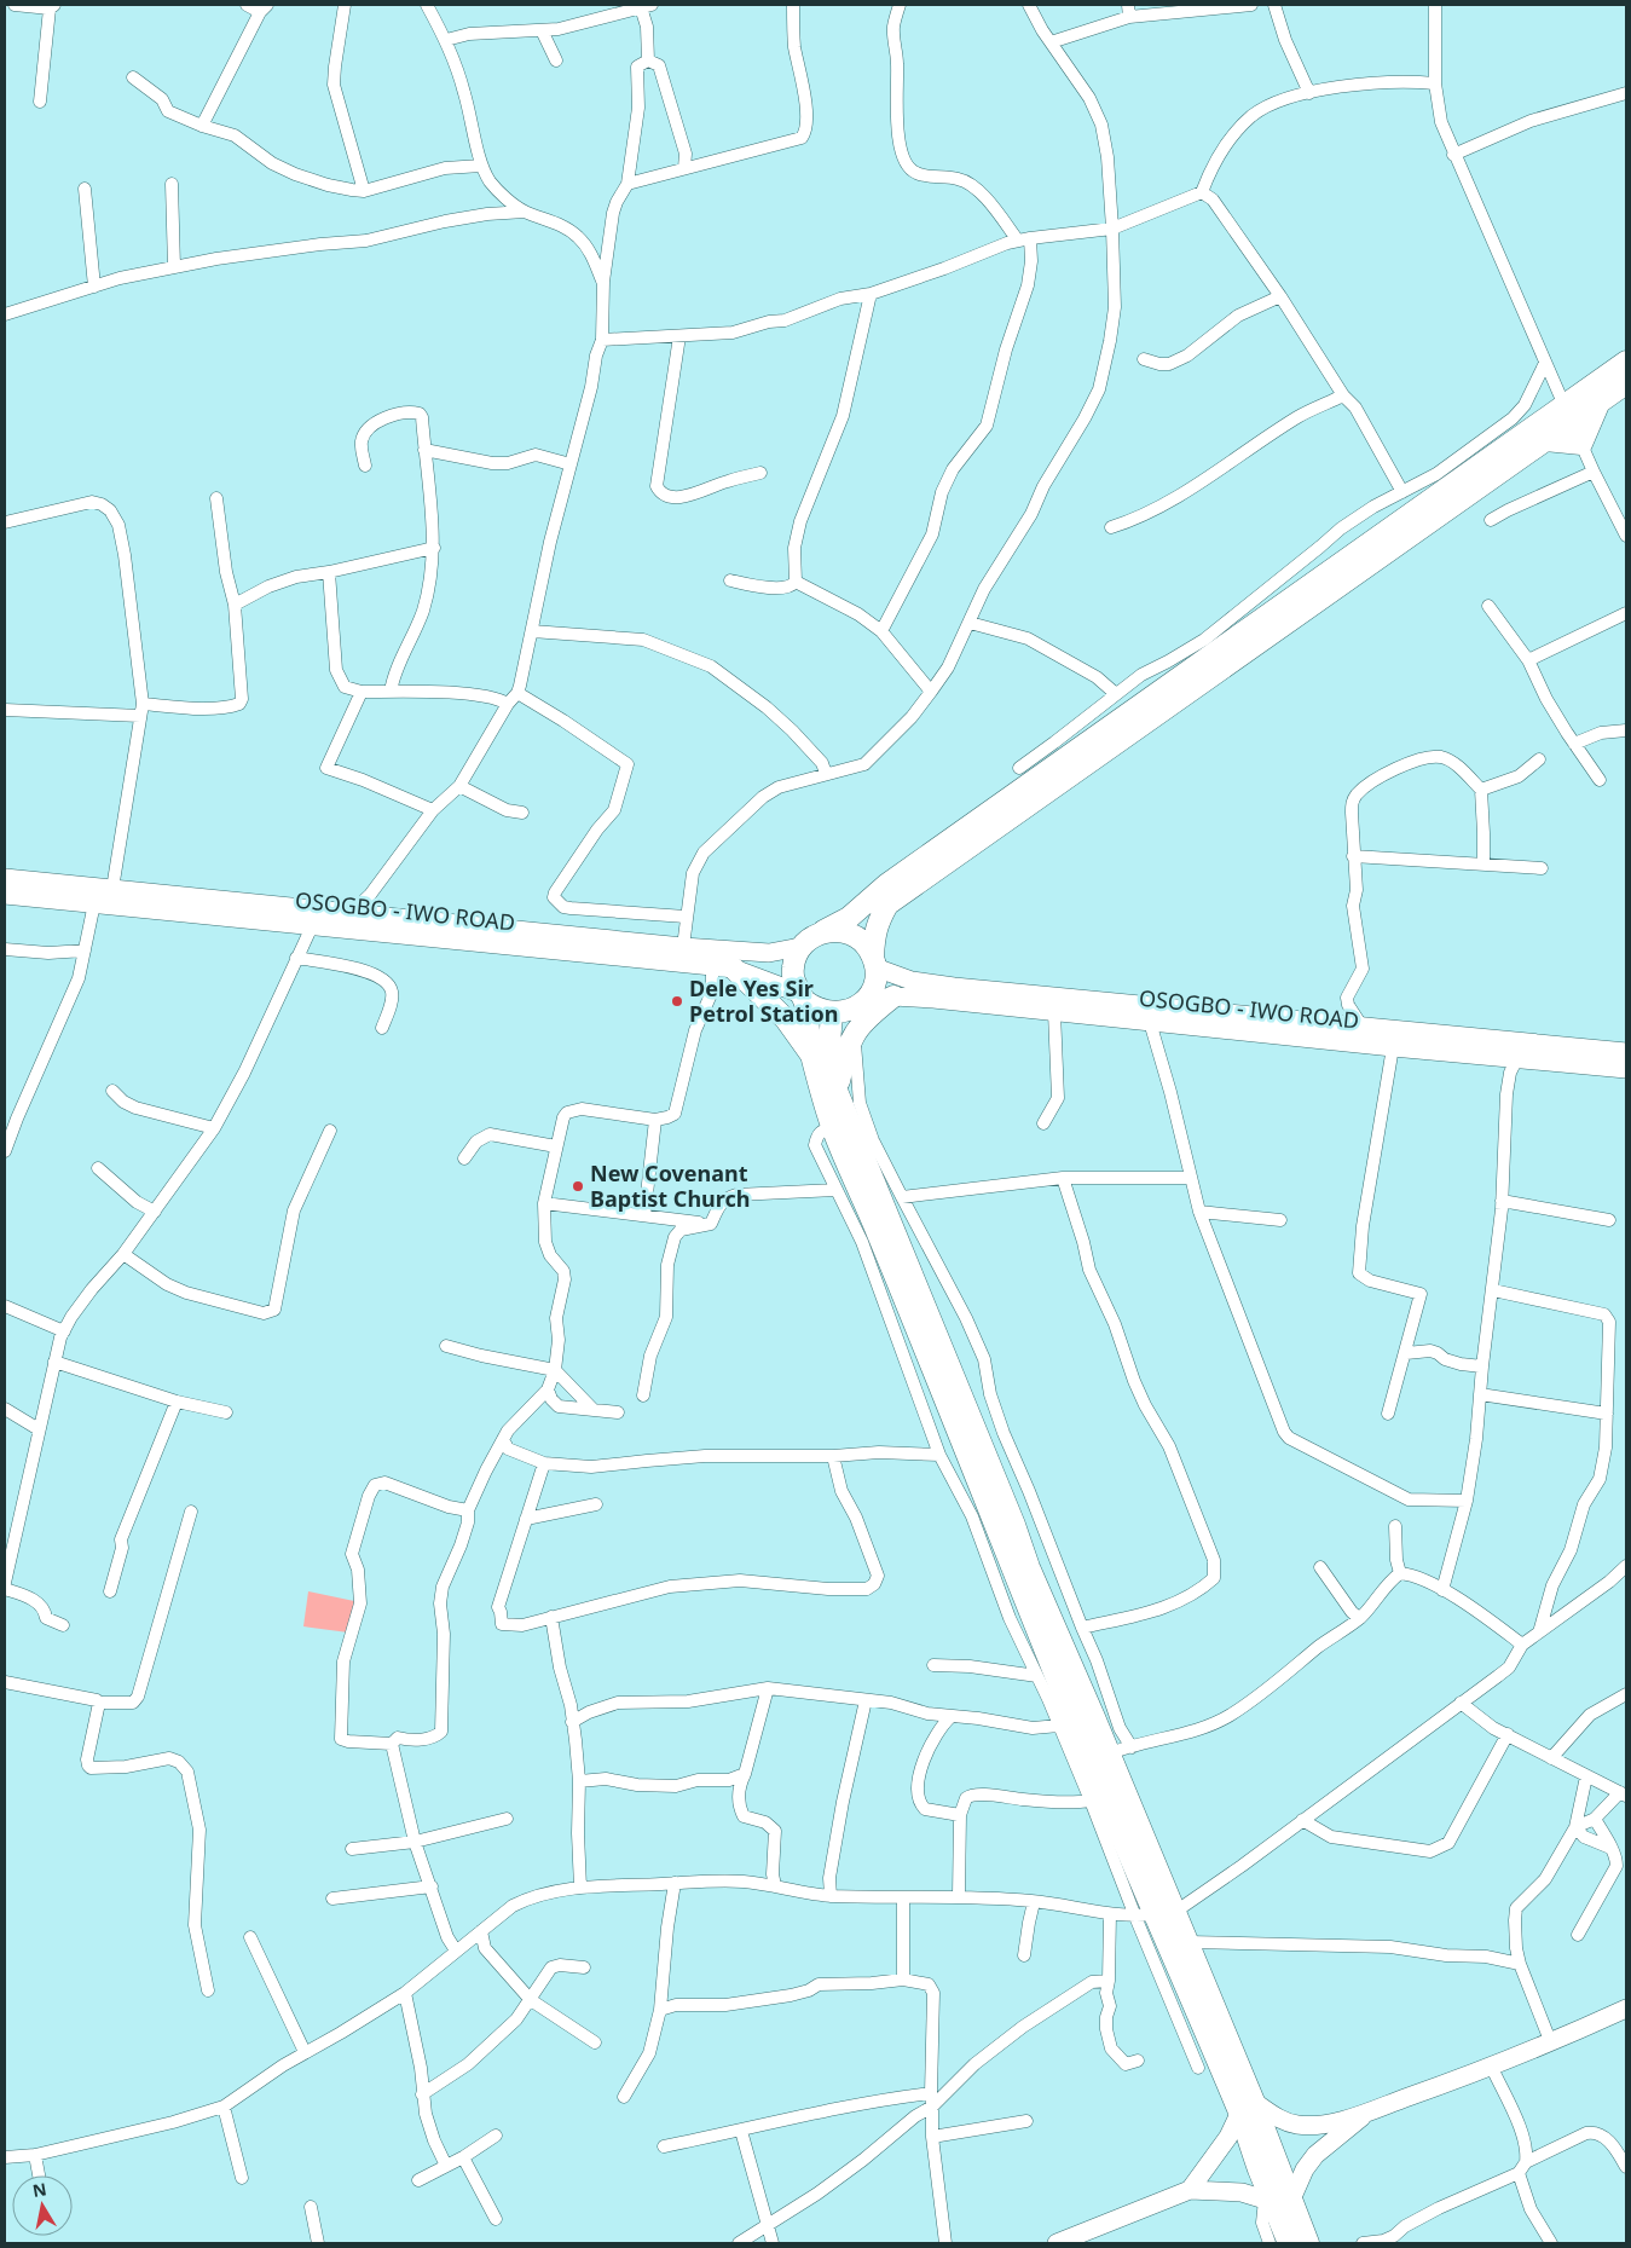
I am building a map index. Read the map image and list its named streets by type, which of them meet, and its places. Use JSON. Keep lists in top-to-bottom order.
{
  "streets": {
    "main road": ["OSOGBO - IWO ROAD"]
  },
  "places": ["Dele Yes Sir Petrol Station", "New Covenant Baptist Church"],
  "north": "top"
}
